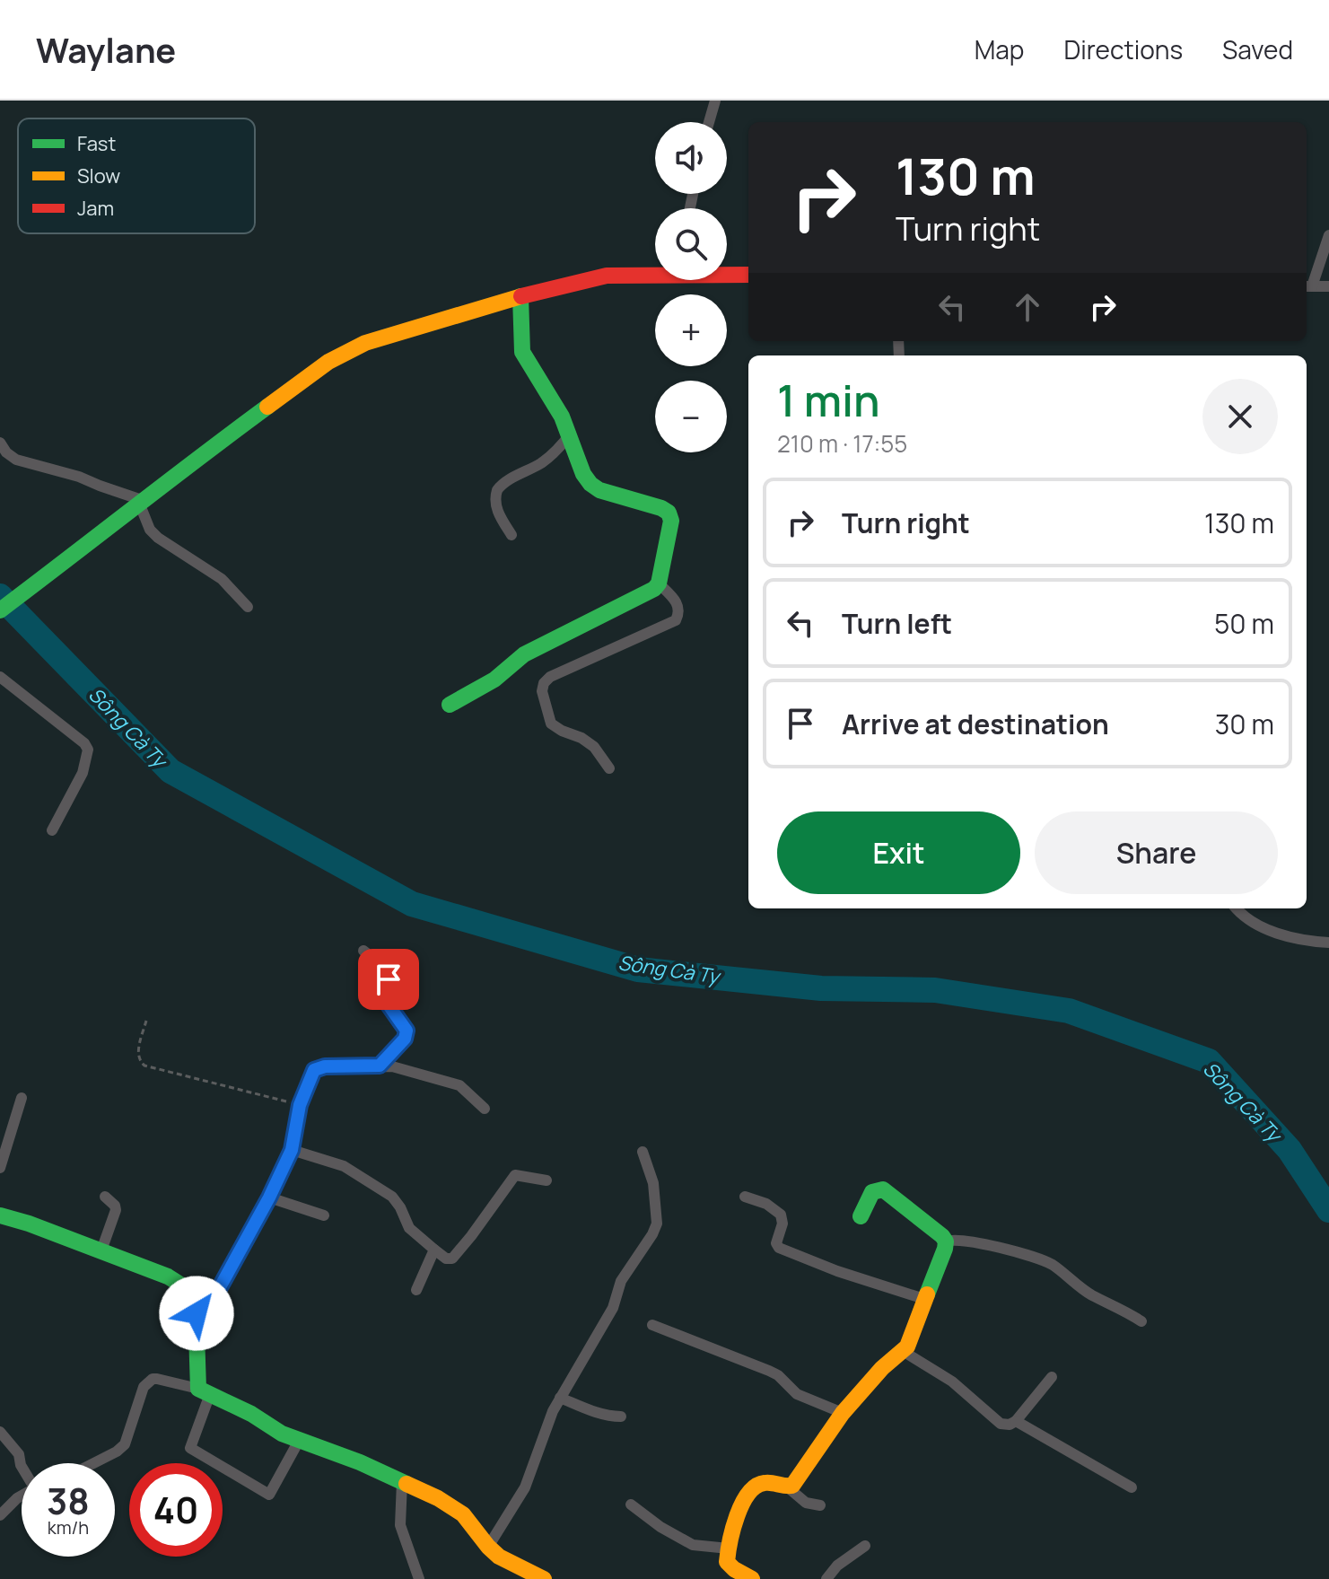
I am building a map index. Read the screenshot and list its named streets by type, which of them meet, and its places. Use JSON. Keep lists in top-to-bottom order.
{
  "water": ["Sông Cà Ty"],
  "legend": ["Fast", "Slow", "Jam"],
  "page": {
    "header": "Waylane",
    "nav": ["Map", "Directions", "Saved"],
    "map_buttons": ["+", "−"],
    "turn": ["130 m", "Turn right"],
    "heading": ["1 min", "210 m · 17:55"],
    "list": [
      {
        "name": "Turn right",
        "value": "130 m"
      },
      {
        "name": "Turn left",
        "value": "50 m"
      },
      {
        "name": "Arrive at destination",
        "value": "30 m"
      }
    ],
    "buttons": ["Exit", "Share"],
    "speed": "38 km/h",
    "limit": "40"
  }
}
